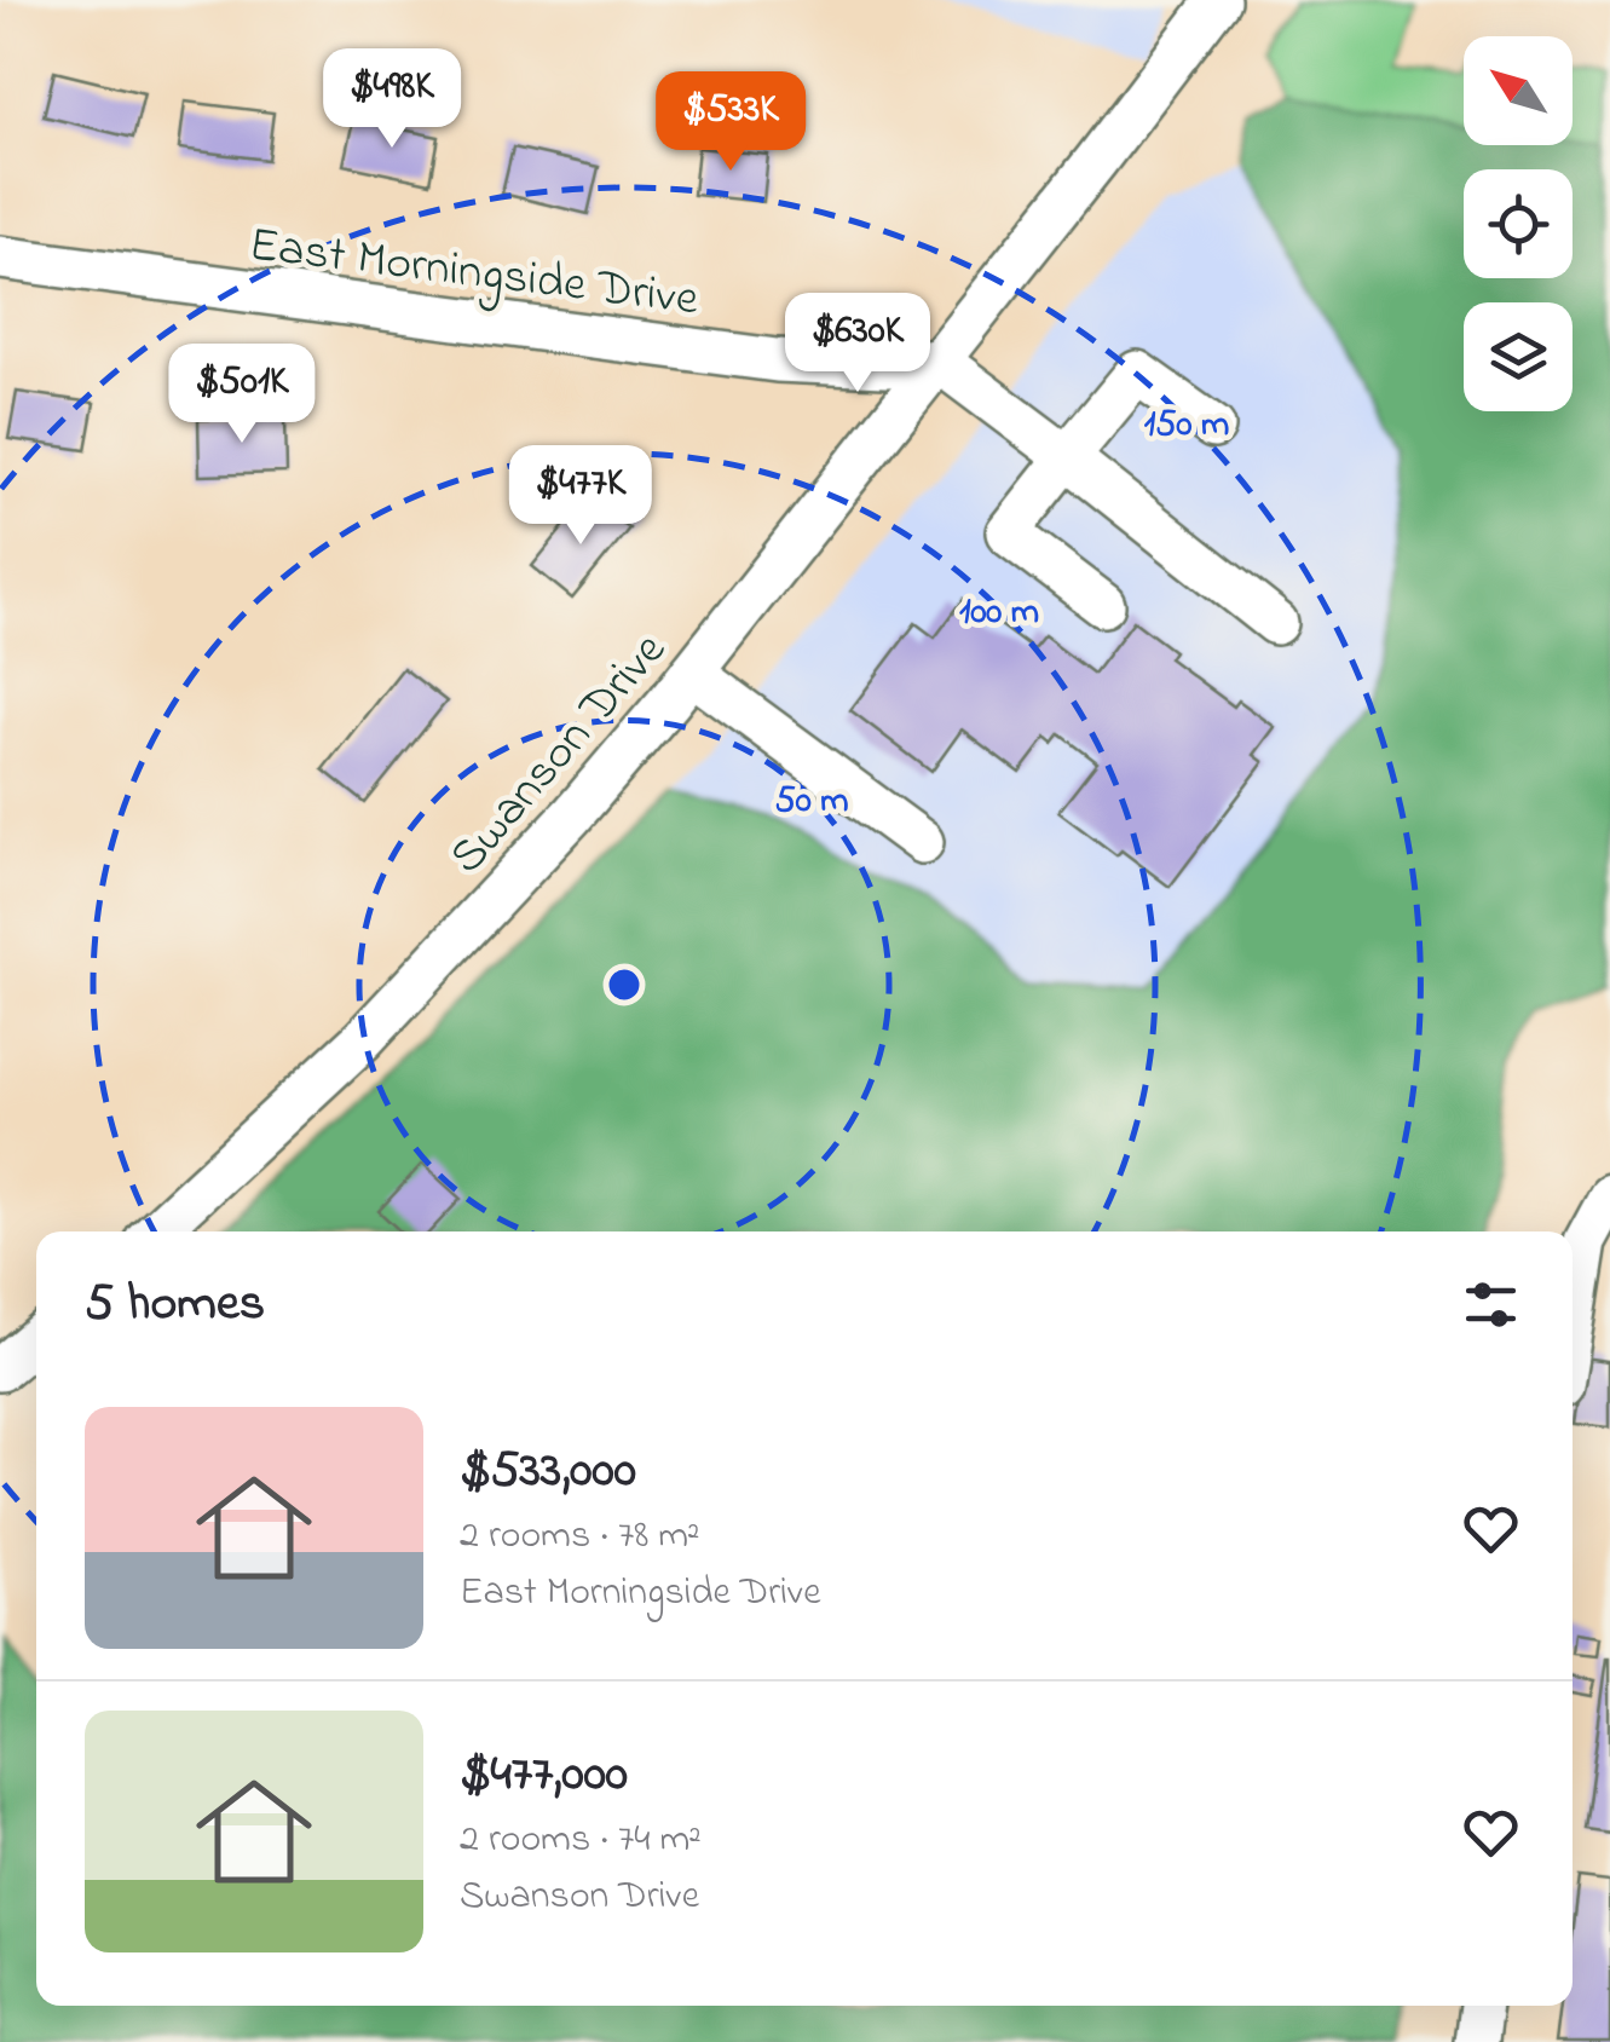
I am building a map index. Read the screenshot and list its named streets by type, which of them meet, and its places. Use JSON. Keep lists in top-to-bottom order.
{
  "streets": {
    "street": ["East Morningside Drive", "Swanson Drive"]
  },
  "crossings": [
    ["East Morningside Drive", "Swanson Drive"]
  ],
  "north": "top left",
  "page": {
    "price": [
      "$498K",
      "$533K",
      "$630K",
      "$501K",
      "$477K"
    ],
    "heading": "5 homes",
    "list": [
      {
        "name": "$533,000",
        "note": "2 rooms · 78 m² · East Morningside Drive"
      },
      {
        "name": "$477,000",
        "note": "2 rooms · 74 m² · Swanson Drive"
      }
    ]
  },
  "rings": ["150 m", "100 m", "50 m"]
}
